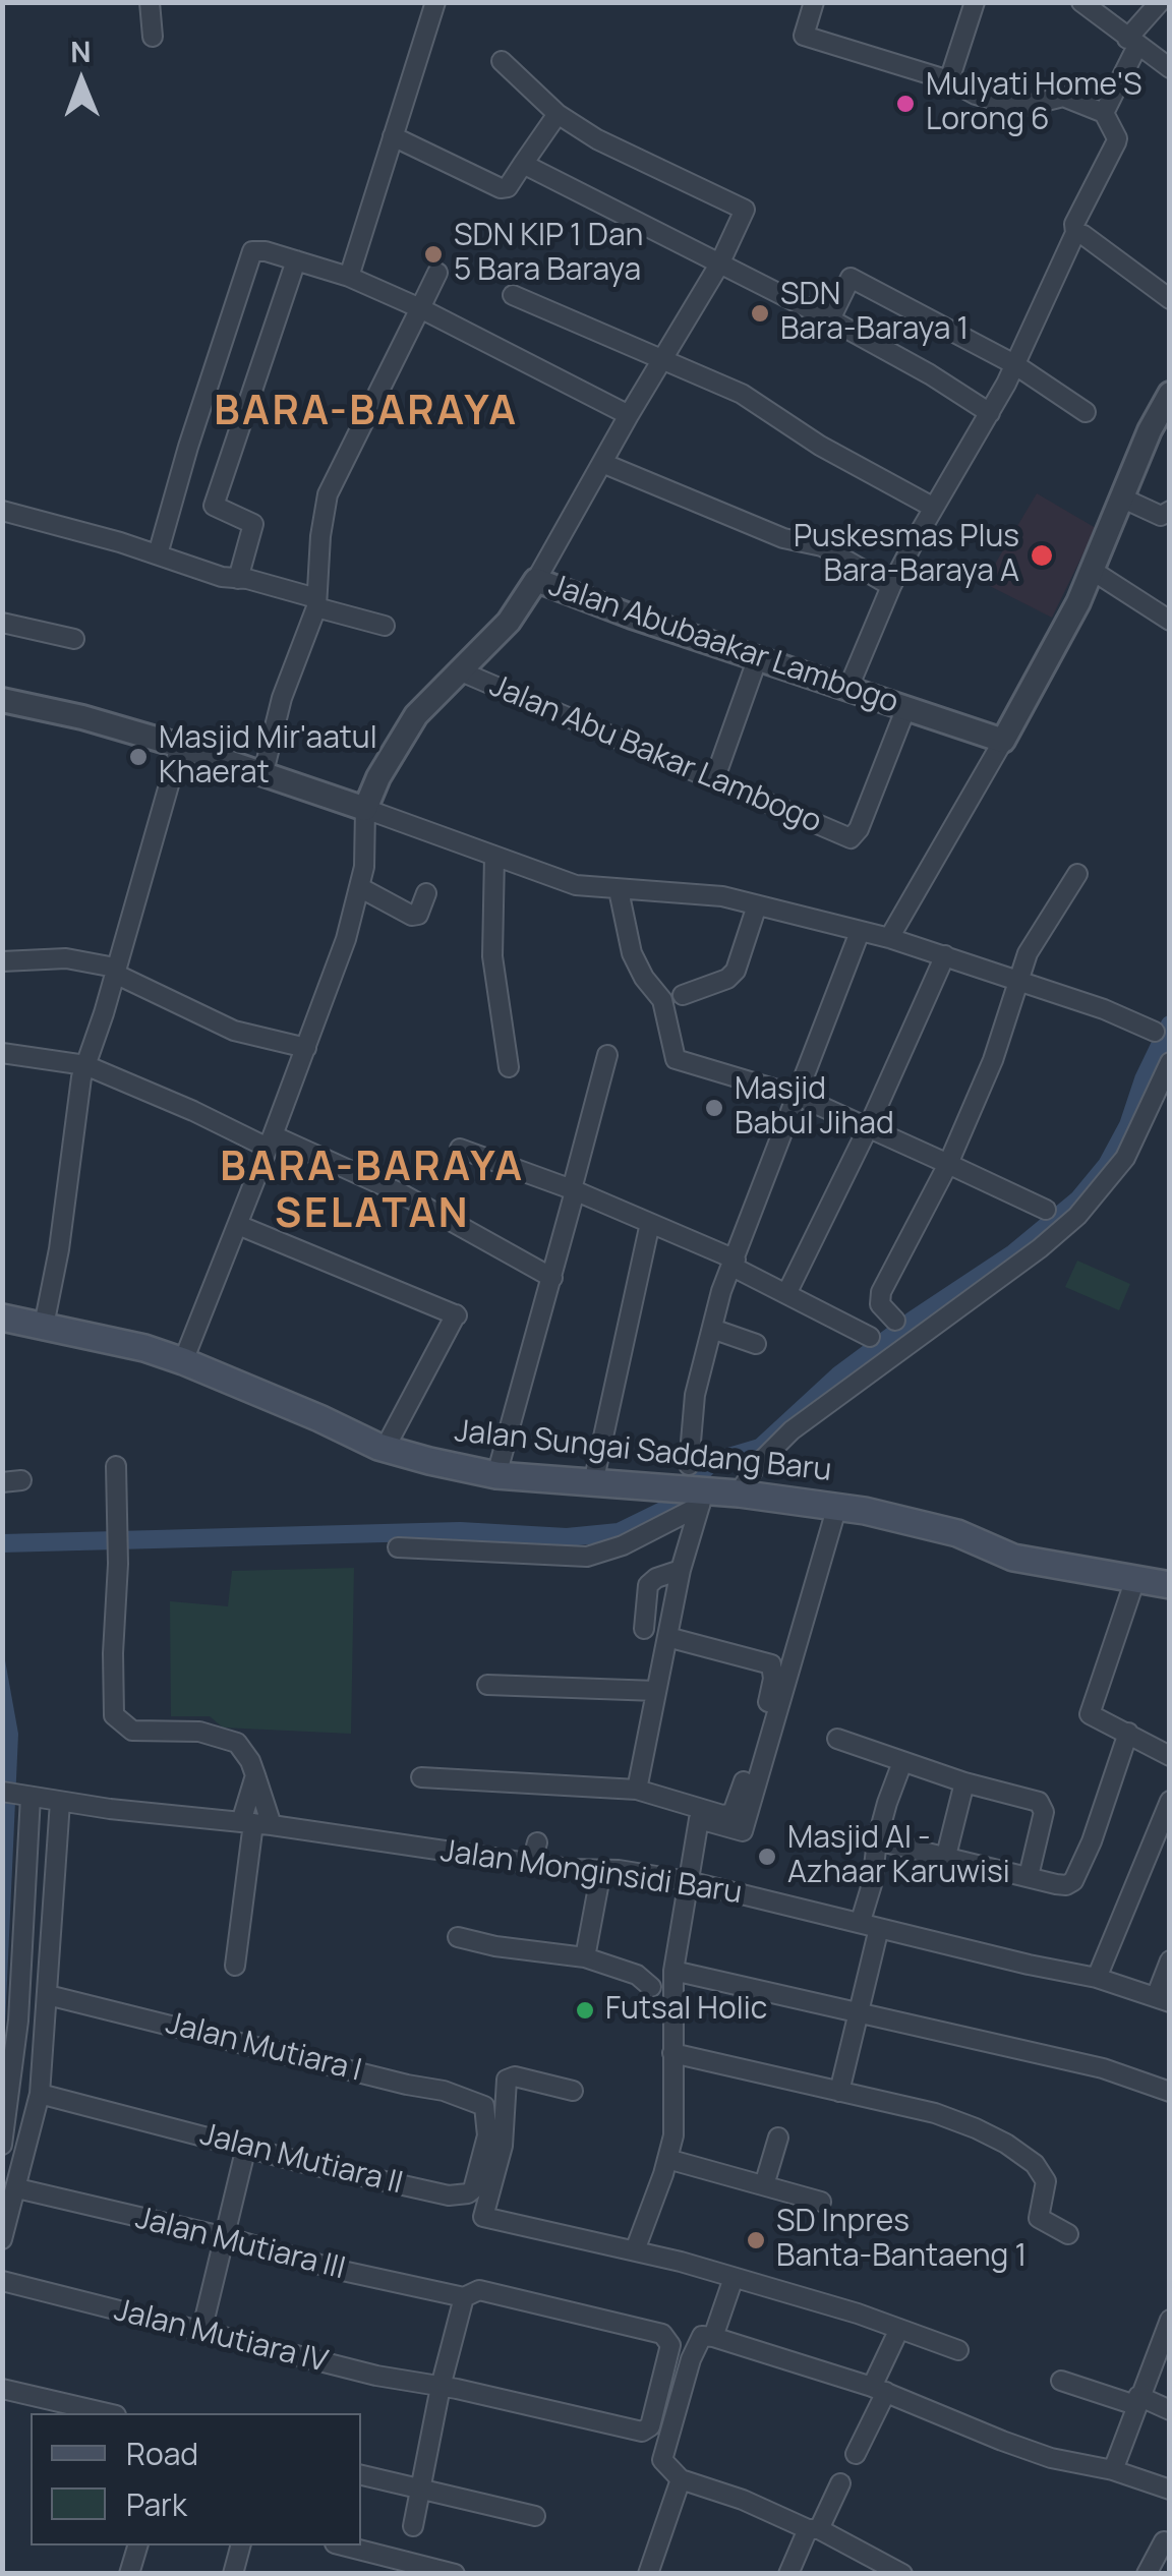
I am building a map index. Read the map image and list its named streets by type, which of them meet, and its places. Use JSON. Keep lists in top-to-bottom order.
{
  "streets": {
    "main road": ["Jalan Sungai Saddang Baru"],
    "street": [
      "Jalan Abubaakar Lambogo",
      "Jalan Abu Bakar Lambogo",
      "Jalan Monginsidi Baru",
      "Jalan Mutiara I",
      "Jalan Mutiara II",
      "Jalan Mutiara III",
      "Jalan Mutiara IV"
    ]
  },
  "crossings": [
    ["Jalan Abubaakar Lambogo", "Jalan Abu Bakar Lambogo"],
    ["Jalan Mutiara I", "Jalan Mutiara II"],
    ["Jalan Mutiara III", "Jalan Mutiara IV"]
  ],
  "districts": ["BARA-BARAYA", "BARA-BARAYA SELATAN"],
  "places": [
    "Mulyati Home'S Lorong 6",
    "SDN KIP 1 Dan 5 Bara Baraya",
    "SDN Bara-Baraya 1",
    "Puskesmas Plus Bara-Baraya A",
    "Masjid Mir'aatul Khaerat",
    "Masjid Babul Jihad",
    "Masjid Al - Azhaar Karuwisi",
    "Futsal Holic",
    "SD Inpres Banta-Bantaeng 1"
  ],
  "legend": ["Road", "Park"],
  "north": "top"
}
